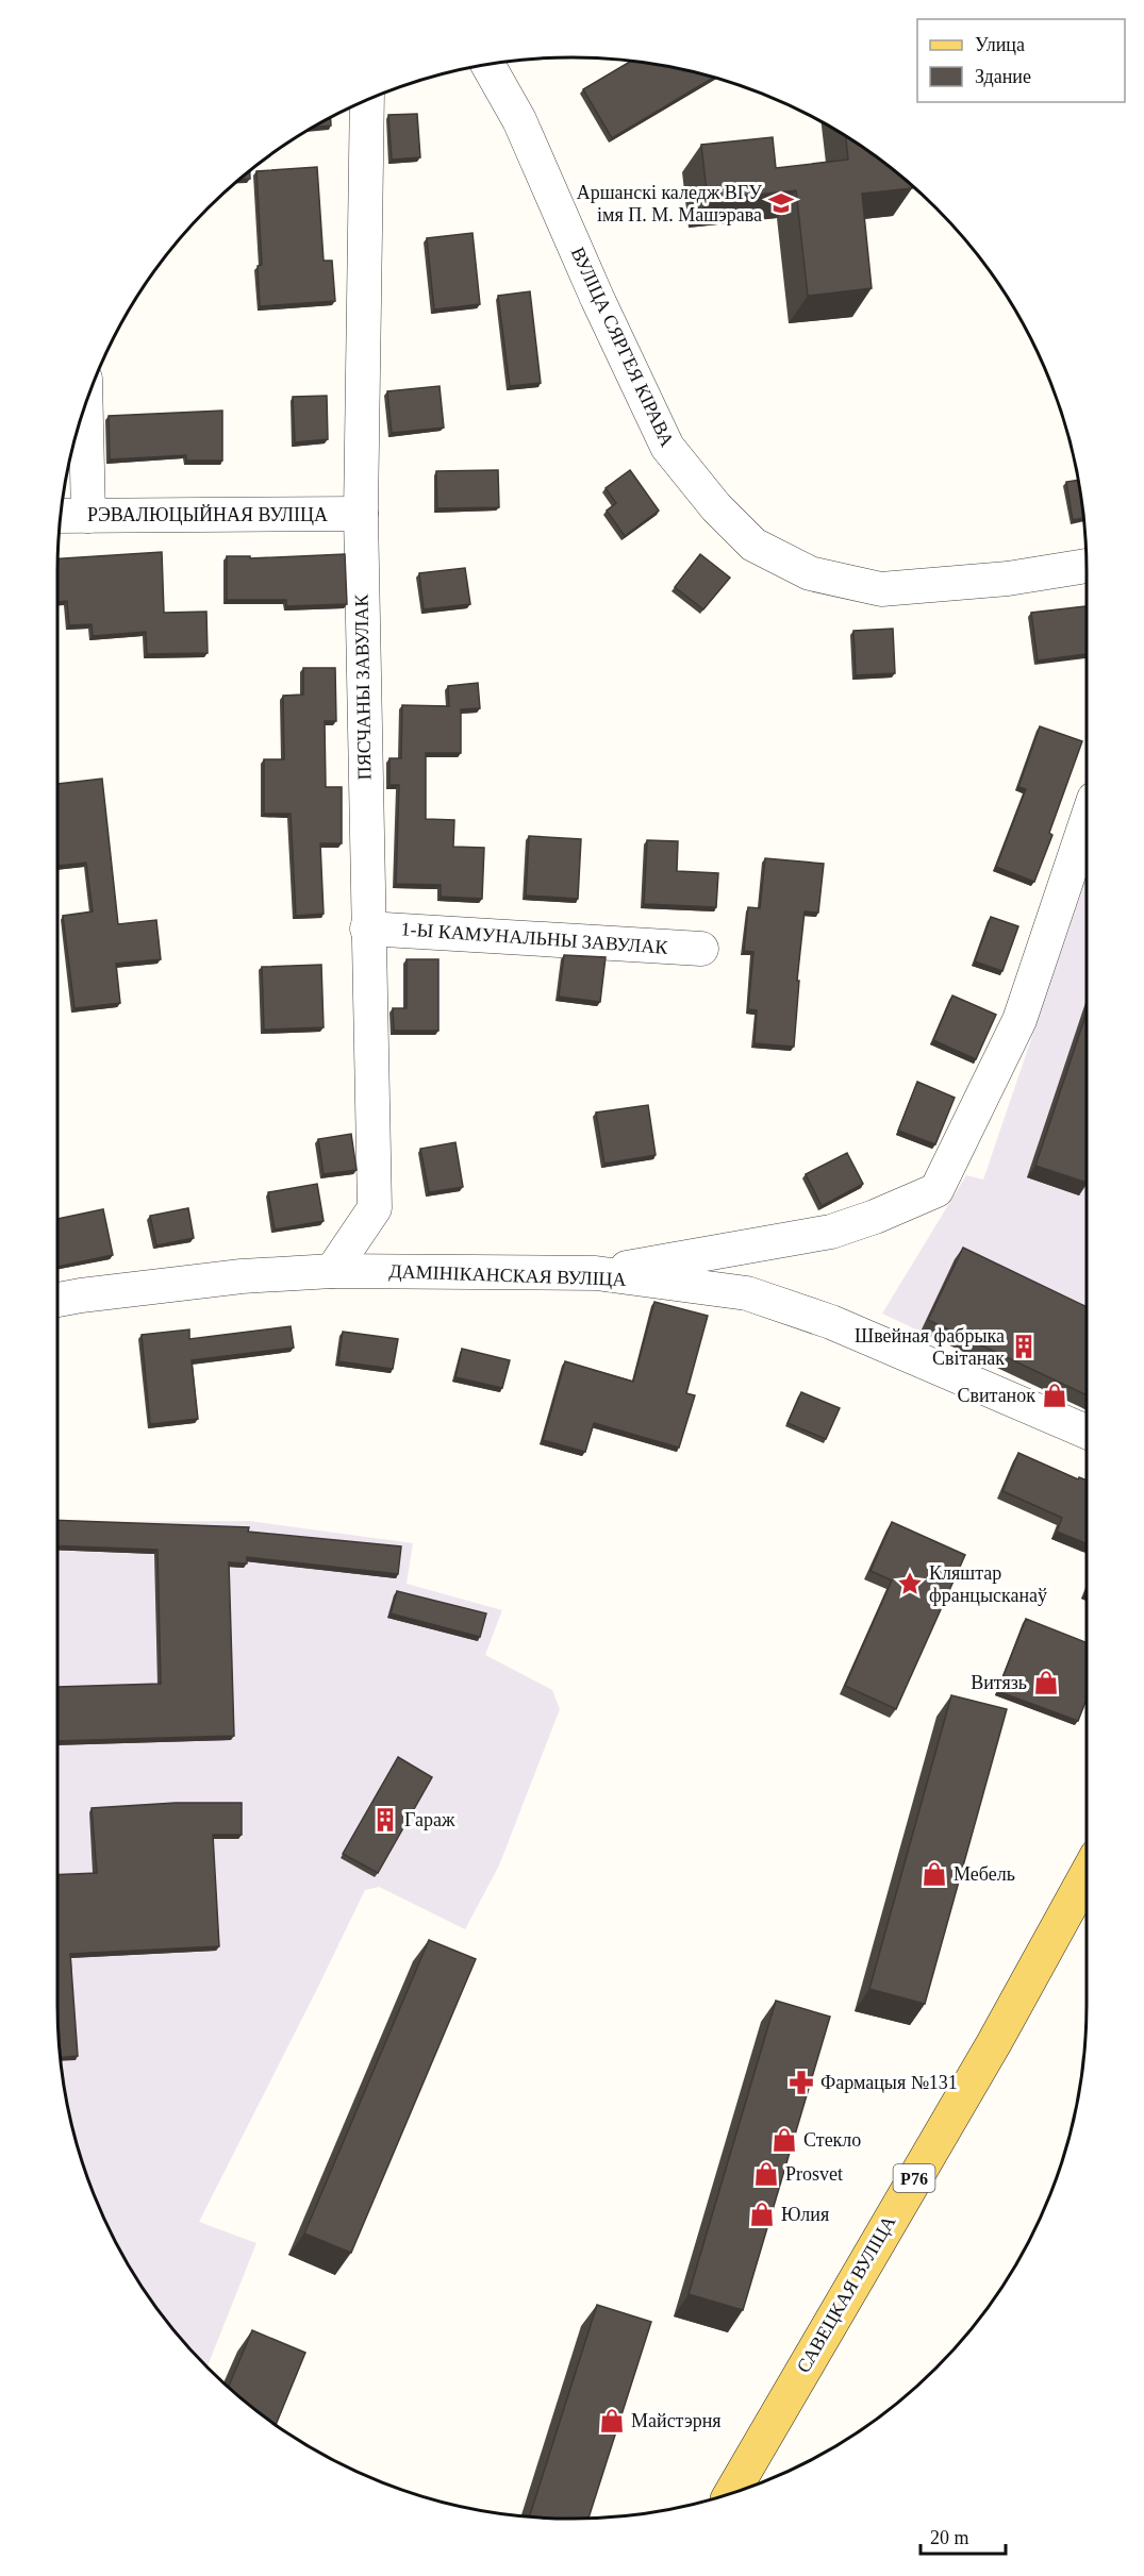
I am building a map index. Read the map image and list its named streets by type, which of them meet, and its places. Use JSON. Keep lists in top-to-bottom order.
{
  "streets": {
    "main road": ["Р76", "САВЕЦКАЯ ВУЛІЦА"],
    "street": [
      "ВУЛІЦА СЯРГЕЯ КІРАВА",
      "РЭВАЛЮЦЫЙНАЯ ВУЛІЦА",
      "ПЯСЧАНЫ ЗАВУЛАК",
      "1-Ы КАМУНАЛЬНЫ ЗАВУЛАК",
      "ДАМІНІКАНСКАЯ ВУЛІЦА"
    ]
  },
  "crossings": [
    ["РЭВАЛЮЦЫЙНАЯ ВУЛІЦА", "ПЯСЧАНЫ ЗАВУЛАК"],
    ["ПЯСЧАНЫ ЗАВУЛАК", "1-Ы КАМУНАЛЬНЫ ЗАВУЛАК"],
    ["ПЯСЧАНЫ ЗАВУЛАК", "ДАМІНІКАНСКАЯ ВУЛІЦА"]
  ],
  "places": {
    "school or university": ["Аршанскі каледж ВГУ імя П. М. Машэрава"],
    "building": ["Швейная фабрыка Світанак", "Гараж"],
    "shop": [
      "Свитанок",
      "Витязь",
      "Мебель",
      "Стекло",
      "Prosvet",
      "Юлия",
      "Майстэрня"
    ],
    "place": ["Кляштар францысканаў"],
    "pharmacy": ["Фармацыя №131"]
  },
  "legend": ["Улица", "Здание"],
  "scale_bar": "20 m"
}
